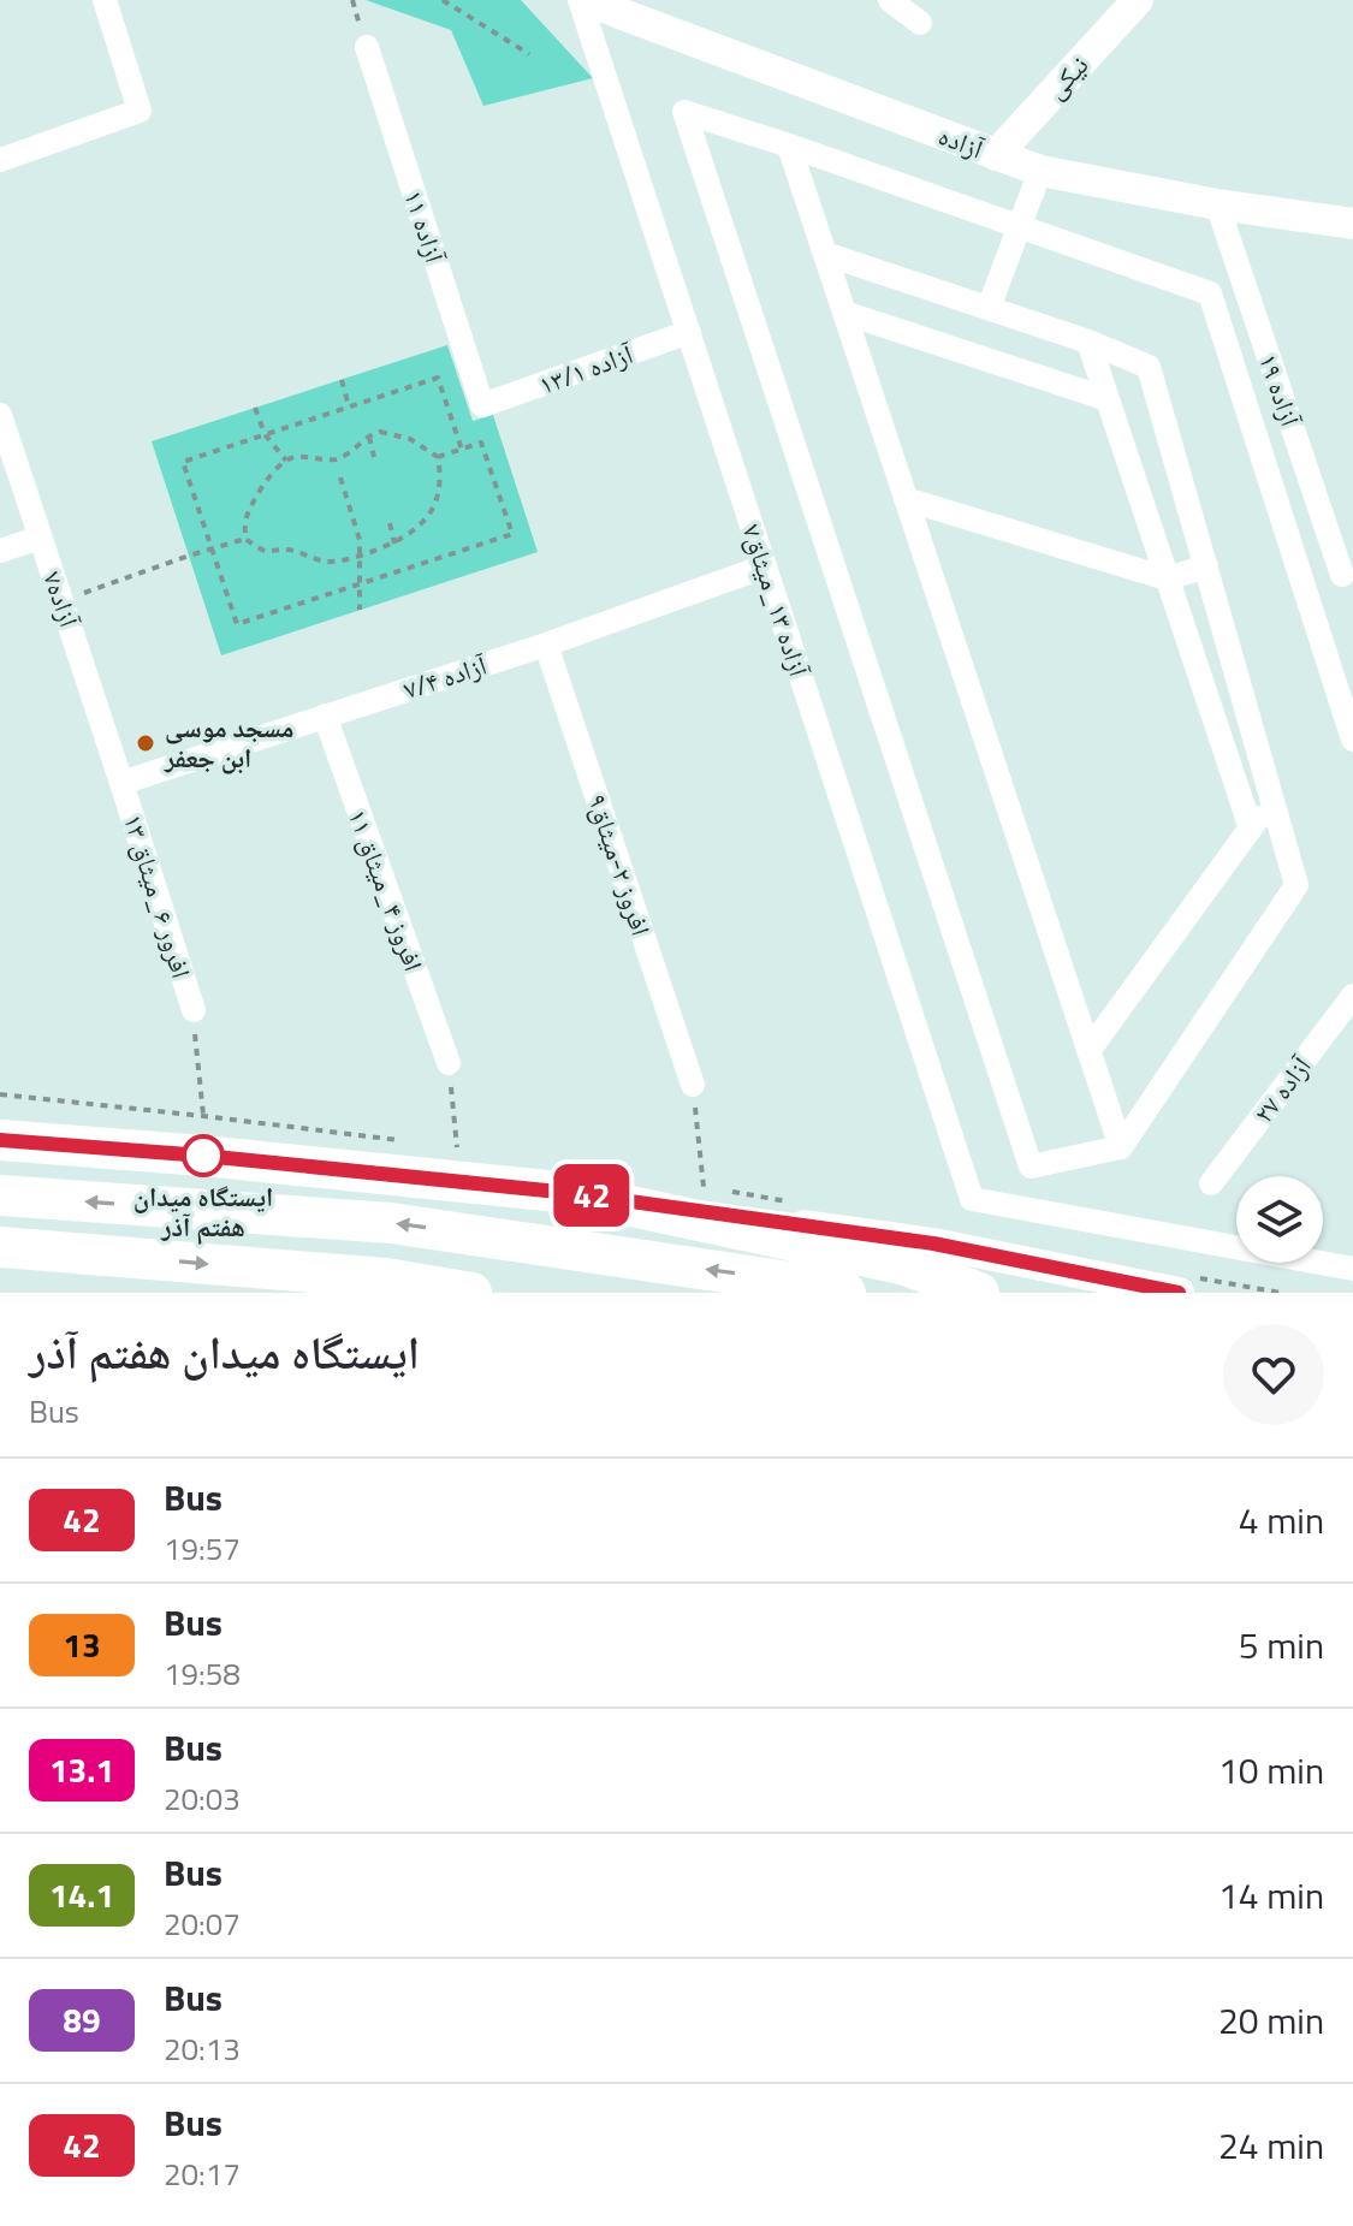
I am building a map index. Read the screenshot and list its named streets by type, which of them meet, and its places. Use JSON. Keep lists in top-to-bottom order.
{
  "streets": {
    "street": [
      "نیکی",
      "آزاده",
      "آزاده ۱۱",
      "آزاده ۱۳/۱",
      "آزاده ۱۹",
      "آزاده۷",
      "آزاده ۱۳_میثاق۷",
      "آزاده ۷/۴",
      "افروز ۲-میثاق۹",
      "افروز ۴_میثاق ۱۱",
      "افرور ۶_میثاق ۱۳",
      "آزاده ۲۷"
    ]
  },
  "crossings": [
    ["نیکی", "آزاده"],
    ["آزاده", "آزاده ۱۹"],
    ["آزاده", "آزاده ۱۳_میثاق۷"],
    ["آزاده ۱۱", "آزاده ۱۳/۱"],
    ["آزاده ۱۳/۱", "آزاده ۱۳_میثاق۷"],
    ["آزاده۷", "آزاده ۷/۴"],
    ["آزاده۷", "افرور ۶_میثاق ۱۳"],
    ["آزاده ۱۳_میثاق۷", "آزاده ۷/۴"],
    ["آزاده ۷/۴", "افروز ۲-میثاق۹"],
    ["آزاده ۷/۴", "افروز ۴_میثاق ۱۱"],
    ["آزاده ۷/۴", "افرور ۶_میثاق ۱۳"]
  ],
  "places": ["مسجد موسی ابن جعفر", "ایستگاه میدان هفتم آذر"],
  "lines": ["bus line 42"],
  "page": {
    "on_map": "42",
    "heading": ["ایستگاه میدان هفتم آذر", "Bus"],
    "list": [
      {
        "mark": "42",
        "name": "Bus",
        "note": "19:57",
        "value": "4 min"
      },
      {
        "mark": "13",
        "name": "Bus",
        "note": "19:58",
        "value": "5 min"
      },
      {
        "mark": "13.1",
        "name": "Bus",
        "note": "20:03",
        "value": "10 min"
      },
      {
        "mark": "14.1",
        "name": "Bus",
        "note": "20:07",
        "value": "14 min"
      },
      {
        "mark": "89",
        "name": "Bus",
        "note": "20:13",
        "value": "20 min"
      },
      {
        "mark": "42",
        "name": "Bus",
        "note": "20:17",
        "value": "24 min"
      }
    ]
  }
}
